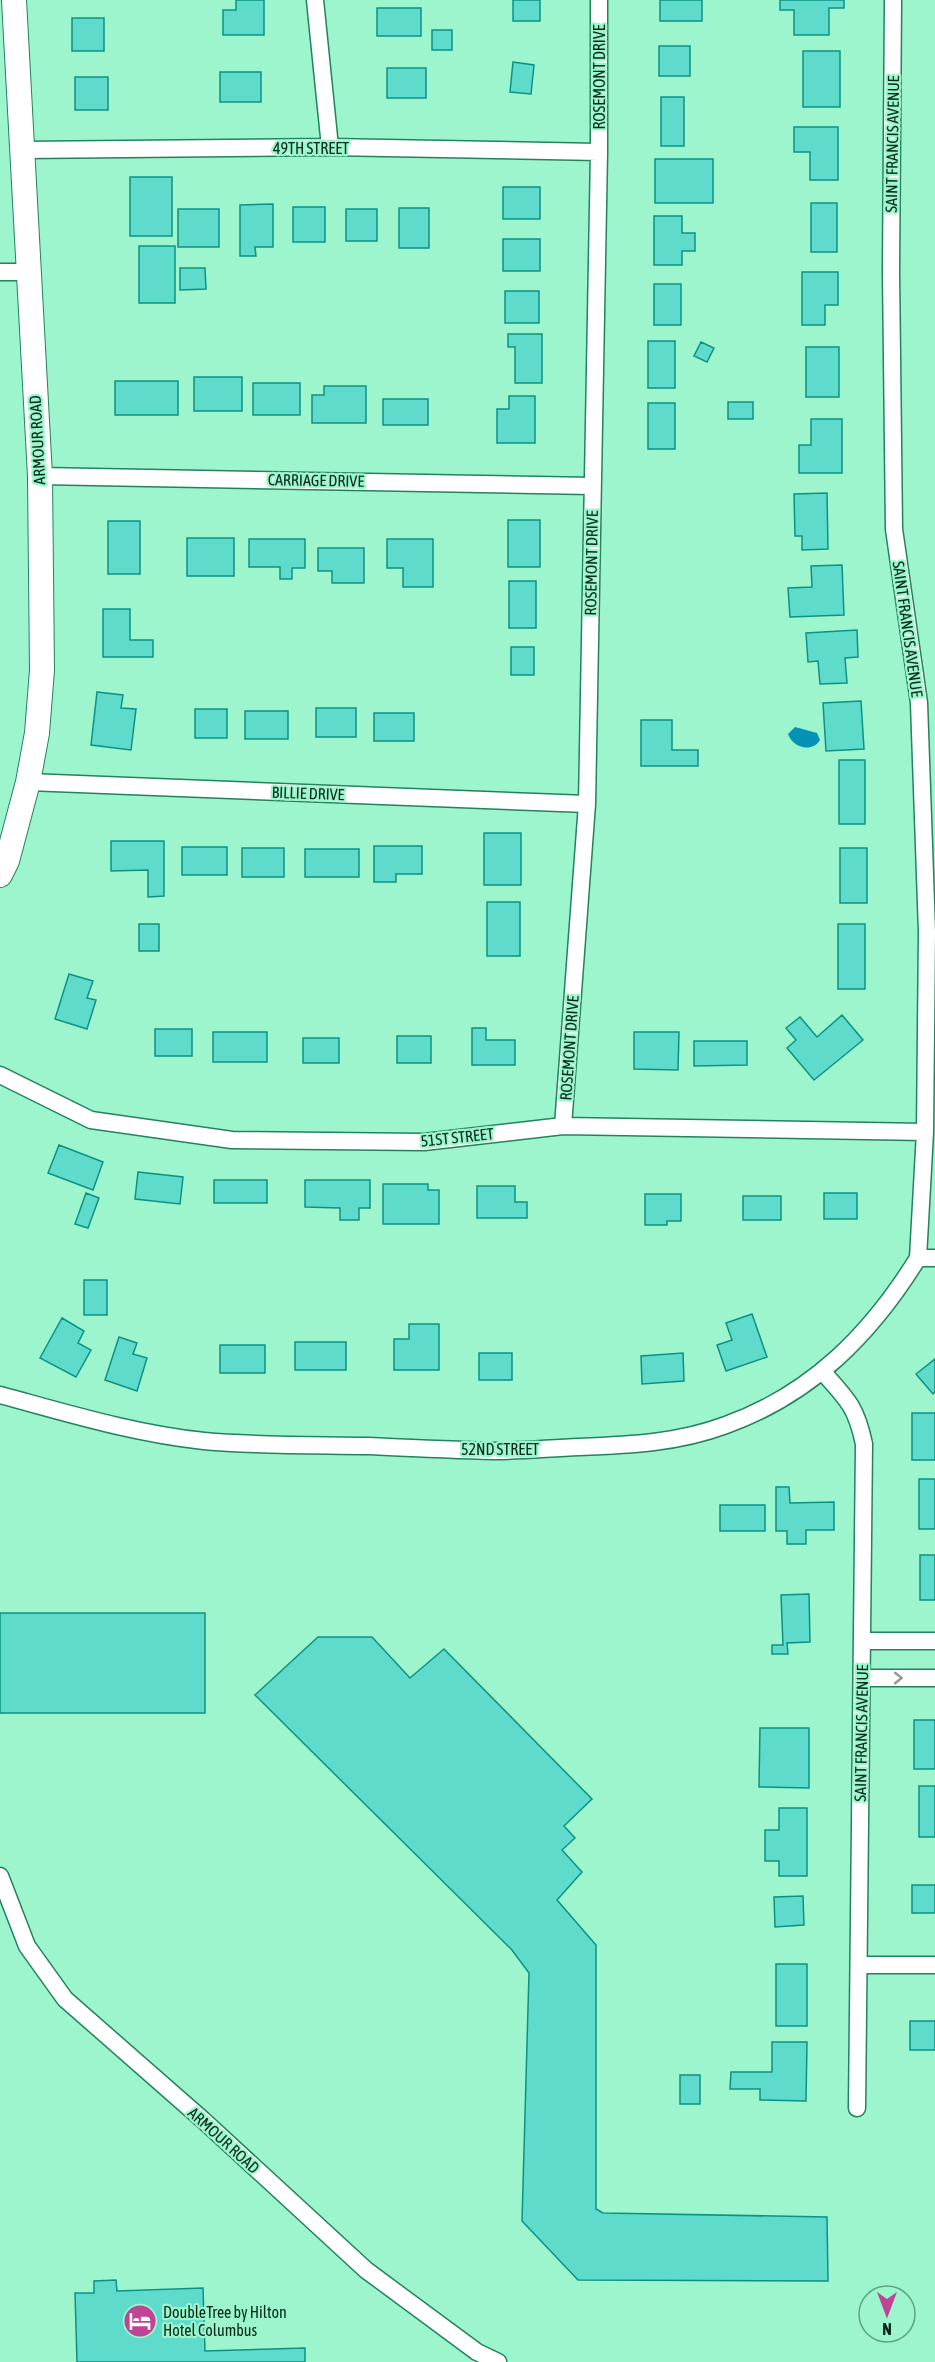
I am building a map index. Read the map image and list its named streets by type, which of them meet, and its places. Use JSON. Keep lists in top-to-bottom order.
{
  "streets": {
    "street": [
      "ROSEMONT DRIVE",
      "SAINT FRANCIS AVENUE",
      "49TH STREET",
      "ARMOUR ROAD",
      "CARRIAGE DRIVE",
      "BILLIE DRIVE",
      "51ST STREET",
      "52ND STREET"
    ]
  },
  "crossings": [
    ["ROSEMONT DRIVE", "49TH STREET"],
    ["ROSEMONT DRIVE", "CARRIAGE DRIVE"],
    ["ROSEMONT DRIVE", "BILLIE DRIVE"],
    ["ROSEMONT DRIVE", "51ST STREET"],
    ["SAINT FRANCIS AVENUE", "51ST STREET"],
    ["SAINT FRANCIS AVENUE", "52ND STREET"],
    ["49TH STREET", "ARMOUR ROAD"],
    ["ARMOUR ROAD", "CARRIAGE DRIVE"],
    ["ARMOUR ROAD", "BILLIE DRIVE"]
  ],
  "places": {
    "hotel": ["DoubleTree by Hilton Hotel Columbus"]
  },
  "north": "bottom"
}
